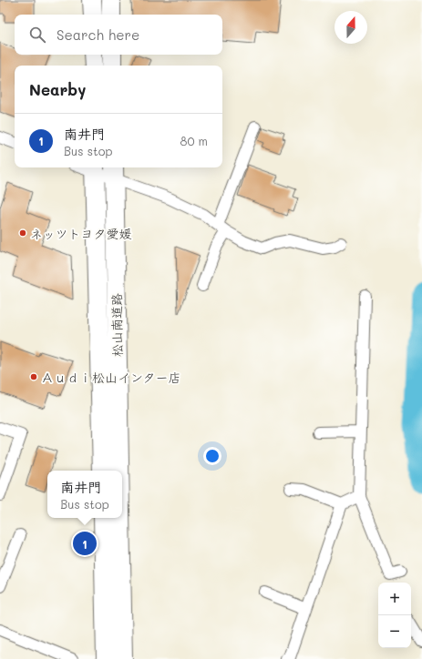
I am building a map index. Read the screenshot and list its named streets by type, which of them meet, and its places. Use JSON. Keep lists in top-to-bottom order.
{
  "streets": {
    "highway": ["松山南道路"]
  },
  "places": ["ネッツトヨタ愛媛", "Ａｕｄｉ松山インター店"],
  "north": "top",
  "page": {
    "search": "Search here",
    "heading": "Nearby",
    "list": [
      {
        "mark": "1",
        "name": "南井門",
        "note": "Bus stop",
        "value": "80 m"
      }
    ],
    "popup": ["南井門", "Bus stop"],
    "pins": "1",
    "map_buttons": ["+", "−"]
  }
}
